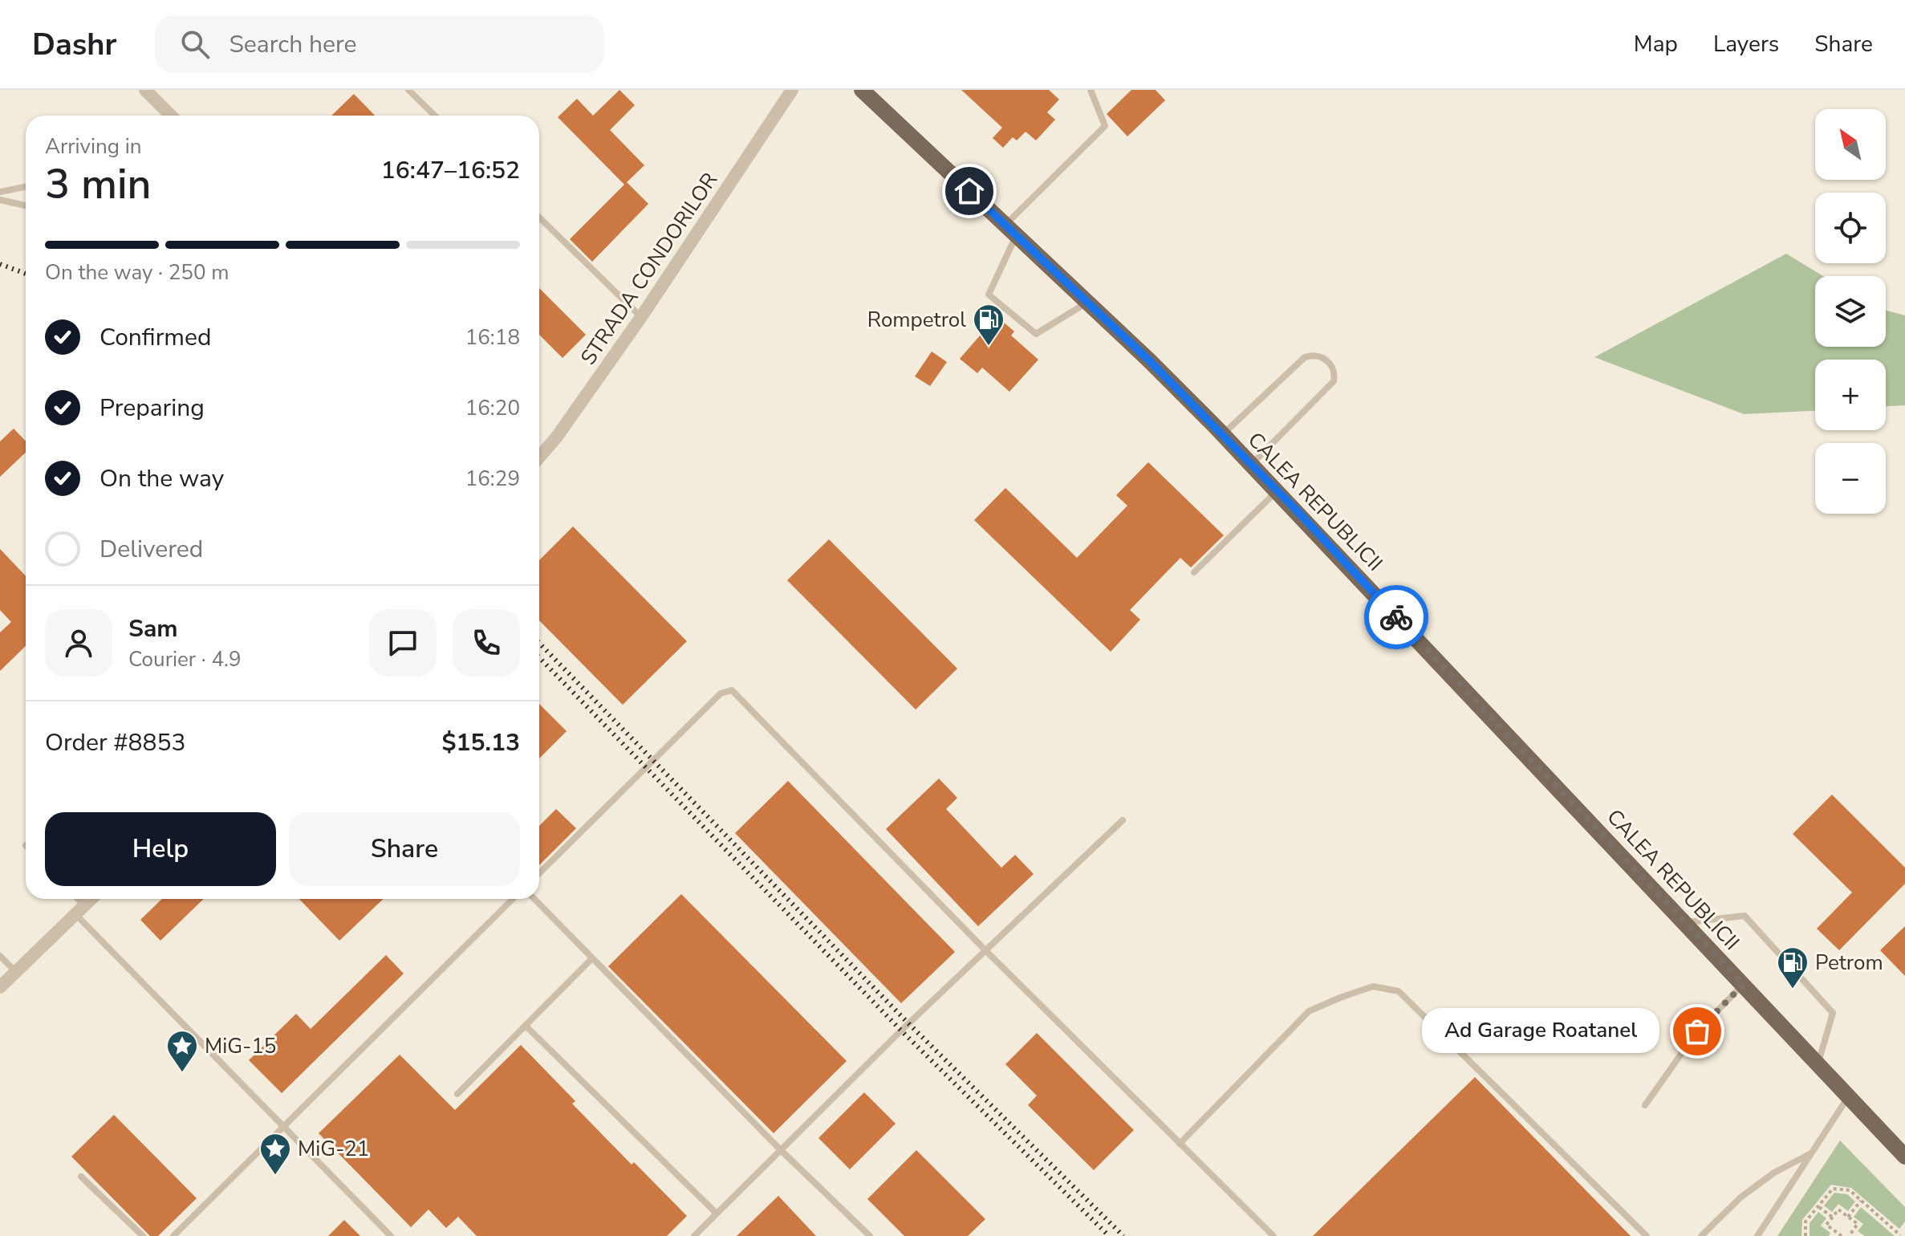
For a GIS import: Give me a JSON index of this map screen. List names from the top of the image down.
{
  "streets": {
    "main road": ["CALEA REPUBLICII"],
    "street": ["STRADA CONDORILOR"]
  },
  "places": {
    "fuel station": ["Rompetrol", "Petrom"],
    "other": ["Ad Garage Roatanel"],
    "place": ["MiG-15", "MiG-21"]
  },
  "north": "top left",
  "page": {
    "header": "Dashr",
    "search": "Search here",
    "nav": ["Map", "Layers", "Share"],
    "map_buttons": ["+", "−"],
    "heading": ["3 min", "Arriving in", "16:47–16:52"],
    "panel": [
      "Sam",
      "Courier · 4.9",
      "Order #8853",
      "$15.13"
    ],
    "bar": "On the way · 250 m",
    "list": [
      ["Confirmed", "16:18"],
      ["Preparing", "16:20"],
      ["On the way", "16:29"],
      "Delivered"
    ],
    "buttons": ["Help", "Share"],
    "bubble": "Ad Garage Roatanel"
  }
}
